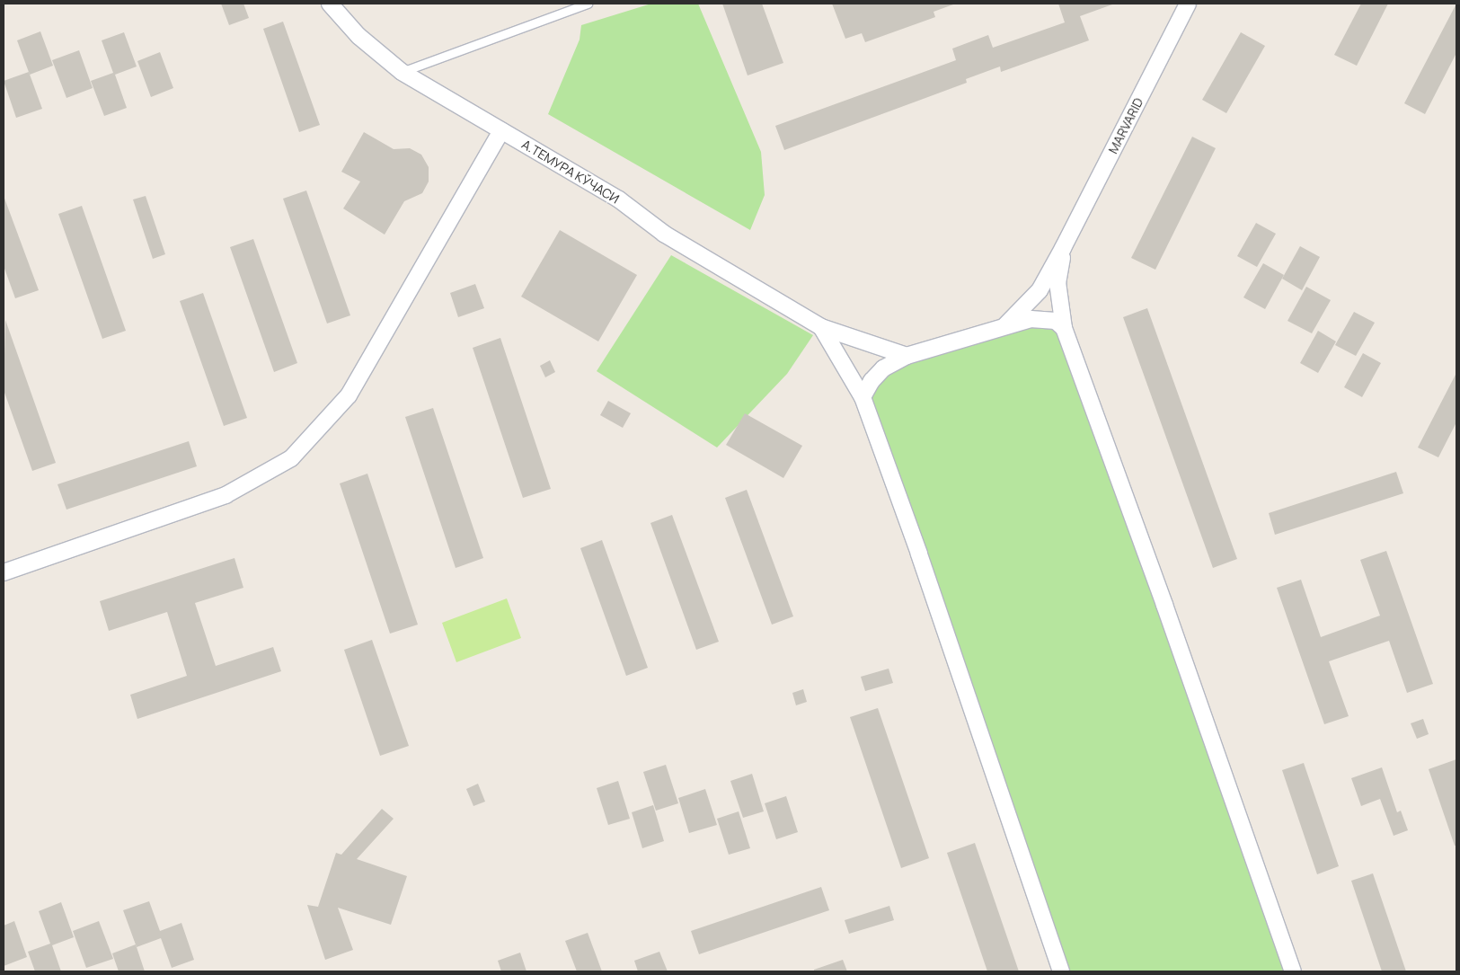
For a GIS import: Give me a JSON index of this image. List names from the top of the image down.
{
  "streets": {
    "street": ["MARVARID", "А.ТЕМУРА КЎЧАСИ"]
  }
}
